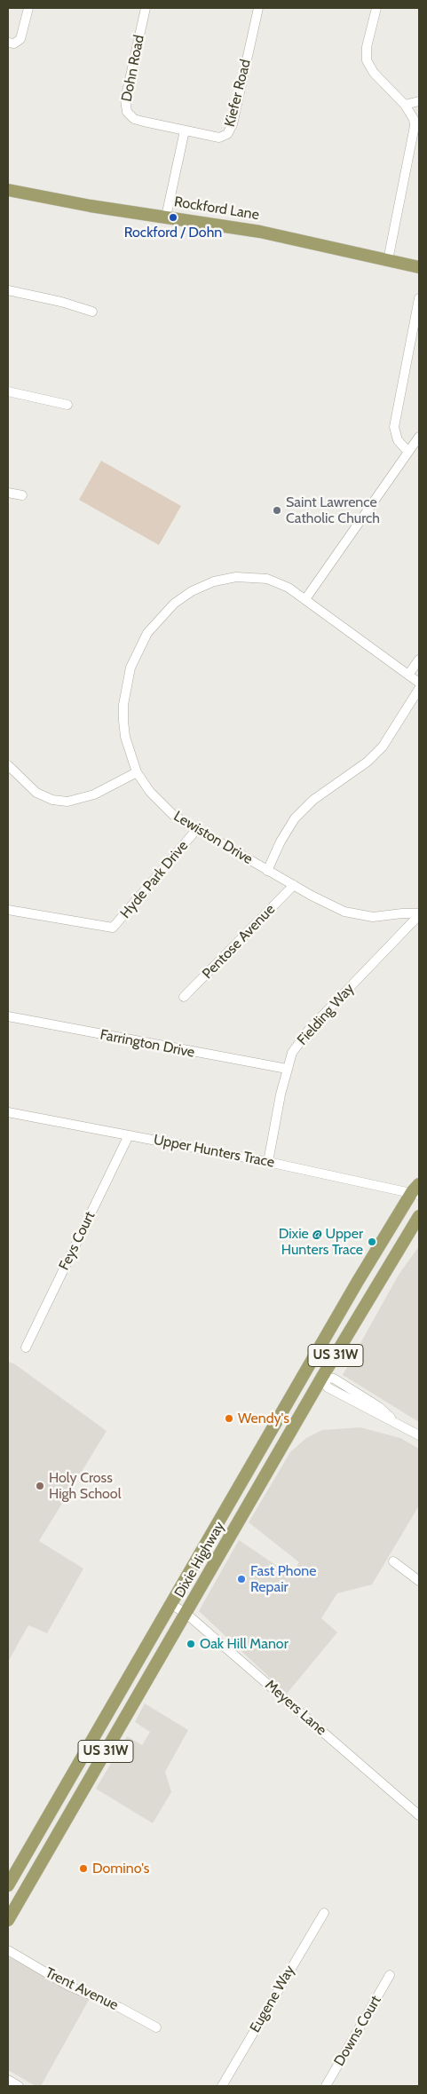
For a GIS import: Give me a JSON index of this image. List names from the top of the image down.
{
  "streets": {
    "main road": ["Rockford Lane", "US 31W", "Dixie Highway"],
    "street": [
      "Dohn Road",
      "Kiefer Road",
      "Lewiston Drive",
      "Hyde Park Drive",
      "Pentose Avenue",
      "Fielding Way",
      "Farrington Drive",
      "Upper Hunters Trace",
      "Feys Court",
      "Meyers Lane",
      "Trent Avenue",
      "Eugene Way",
      "Downs Court"
    ]
  },
  "crossings": [
    ["Dohn Road", "Kiefer Road"],
    ["Lewiston Drive", "Hyde Park Drive"],
    ["Lewiston Drive", "Pentose Avenue"],
    ["Lewiston Drive", "Fielding Way"],
    ["Fielding Way", "Farrington Drive"],
    ["Fielding Way", "Upper Hunters Trace"],
    ["Upper Hunters Trace", "Feys Court"],
    ["Upper Hunters Trace", "Dixie Highway"],
    ["Dixie Highway", "Meyers Lane"]
  ],
  "places": [
    "Rockford / Dohn",
    "Saint Lawrence Catholic Church",
    "Dixie @ Upper Hunters Trace",
    "Wendy's",
    "Holy Cross High School",
    "Fast Phone Repair",
    "Oak Hill Manor",
    "Domino's"
  ]
}
